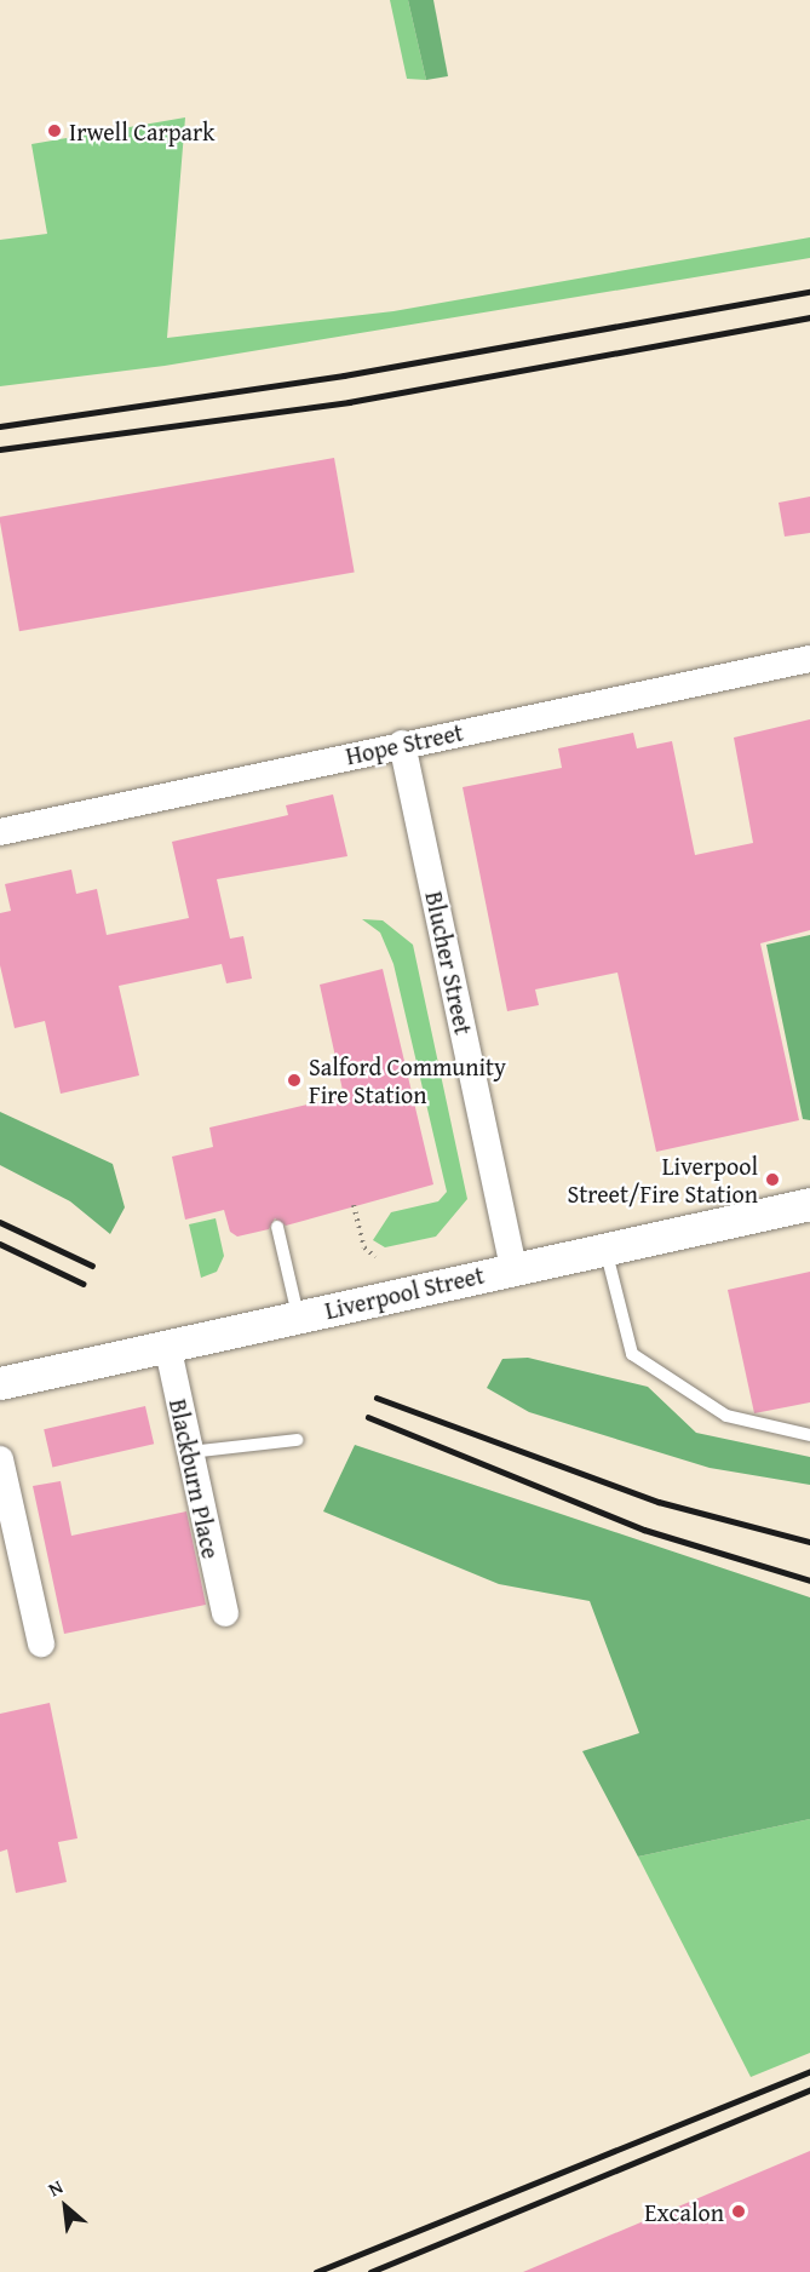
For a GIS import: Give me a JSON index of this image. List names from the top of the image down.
{
  "streets": {
    "street": [
      "Hope Street",
      "Blucher Street",
      "Liverpool Street",
      "Blackburn Place"
    ]
  },
  "crossings": [
    ["Hope Street", "Blucher Street"],
    ["Blucher Street", "Liverpool Street"],
    ["Liverpool Street", "Blackburn Place"]
  ],
  "places": [
    "Irwell Carpark",
    "Salford Community Fire Station",
    "Liverpool Street/Fire Station",
    "Excalon"
  ],
  "north": "top left"
}
